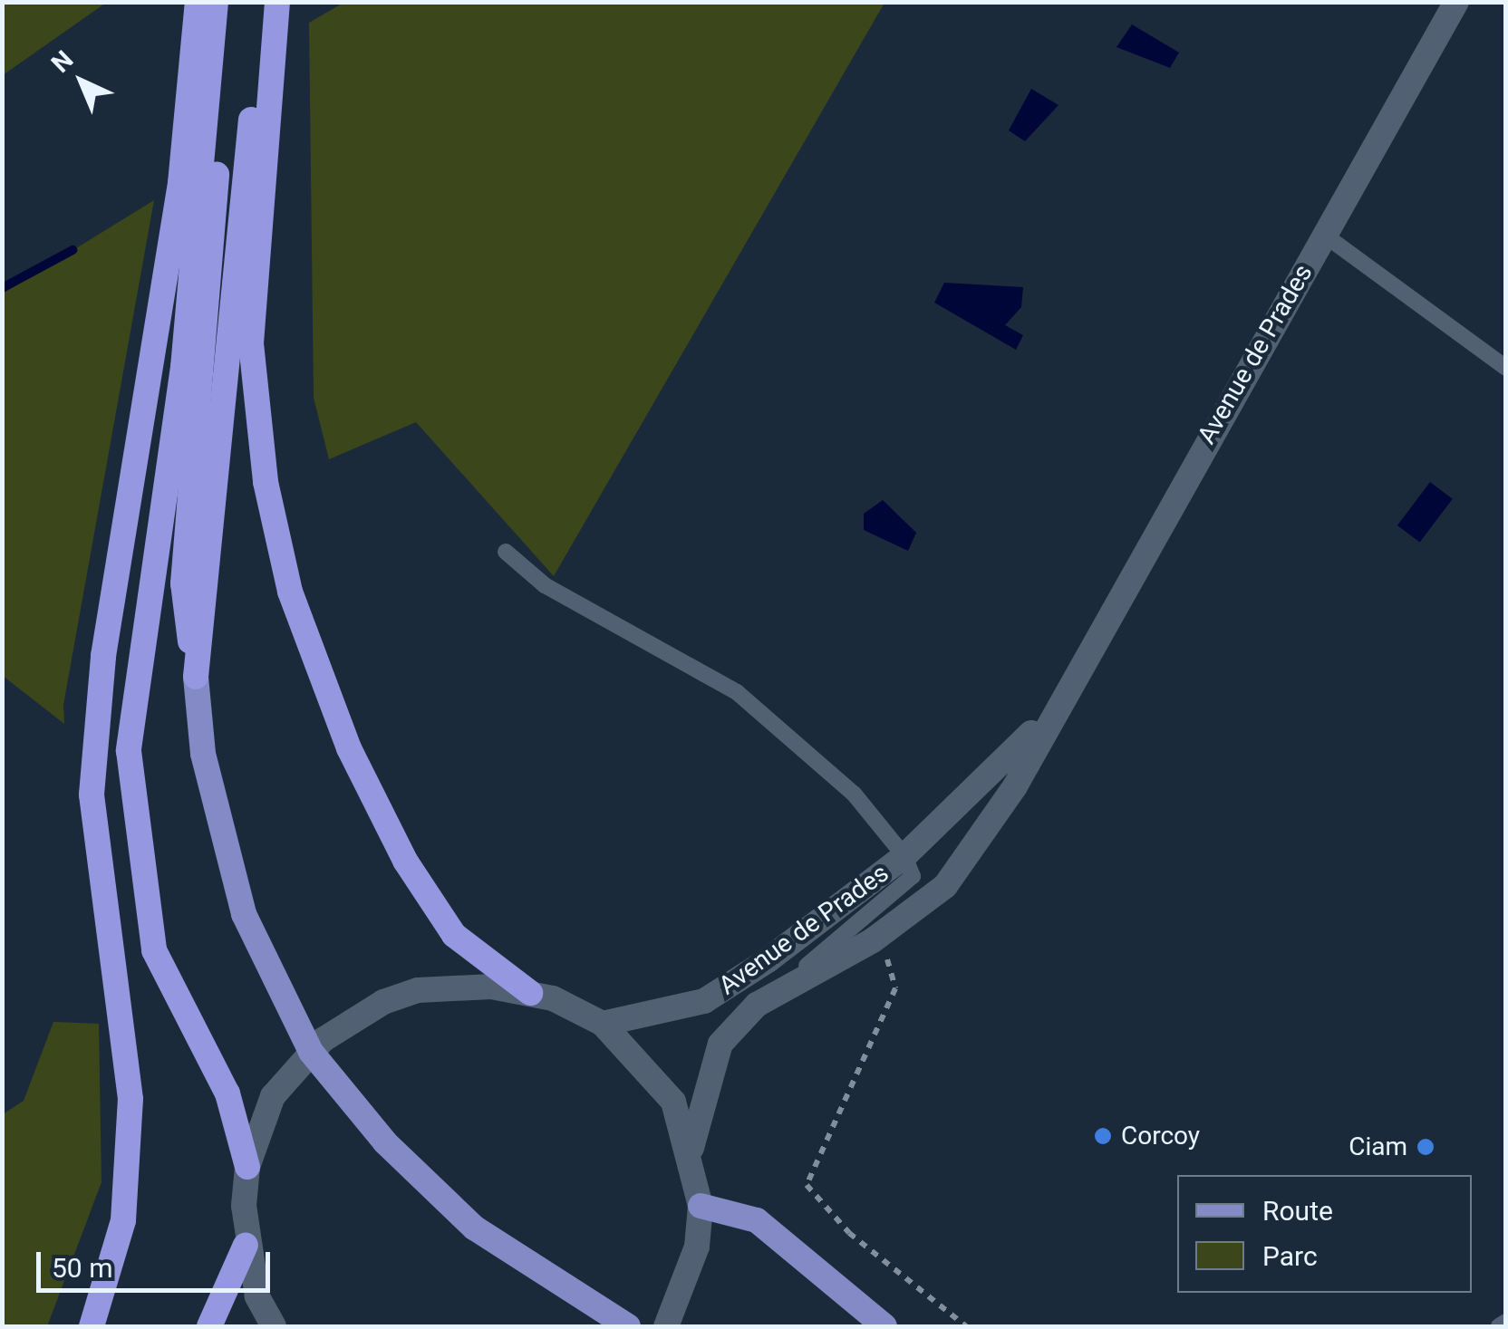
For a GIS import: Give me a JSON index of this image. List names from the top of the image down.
{
  "streets": {
    "main road": ["Avenue de Prades"]
  },
  "places": ["Corcoy", "Ciam"],
  "legend": ["Route", "Parc"],
  "scale_bar": "50 m",
  "north": "top left"
}
